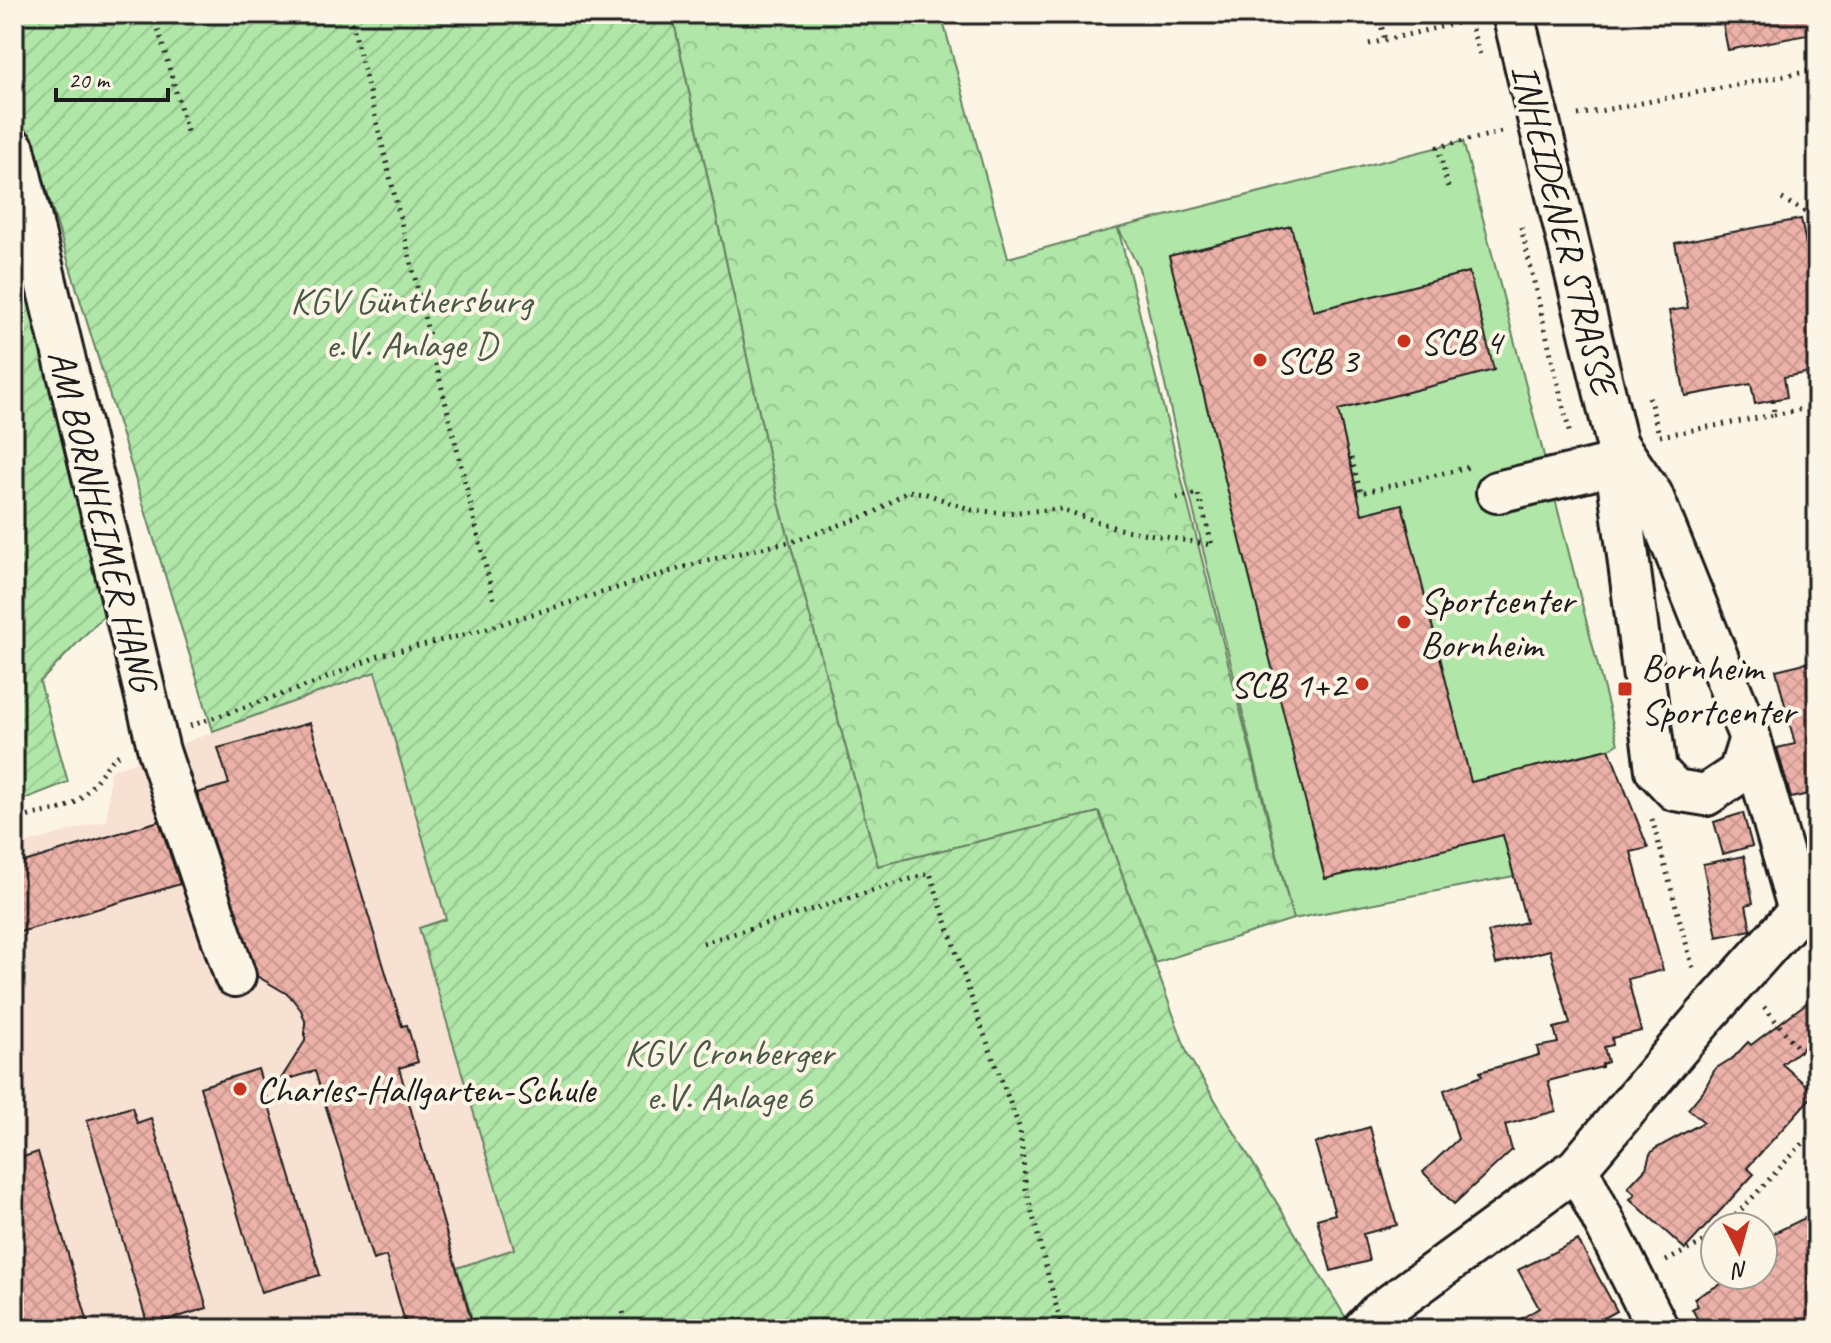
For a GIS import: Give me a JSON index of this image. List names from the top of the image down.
{
  "streets": {
    "street": ["INHEIDENER STRASSE", "AM BORNHEIMER HANG"]
  },
  "parks": ["KGV Günthersburg e.V. Anlage D", "KGV Cronberger e.V. Anlage 6"],
  "places": {
    "other": [
      "SCB 4",
      "SCB 3",
      "Sportcenter Bornheim",
      "SCB 1+2",
      "Charles-Hallgarten-Schule"
    ],
    "transit": ["Bornheim Sportcenter"]
  },
  "scale_bar": "20 m",
  "north": "bottom"
}
